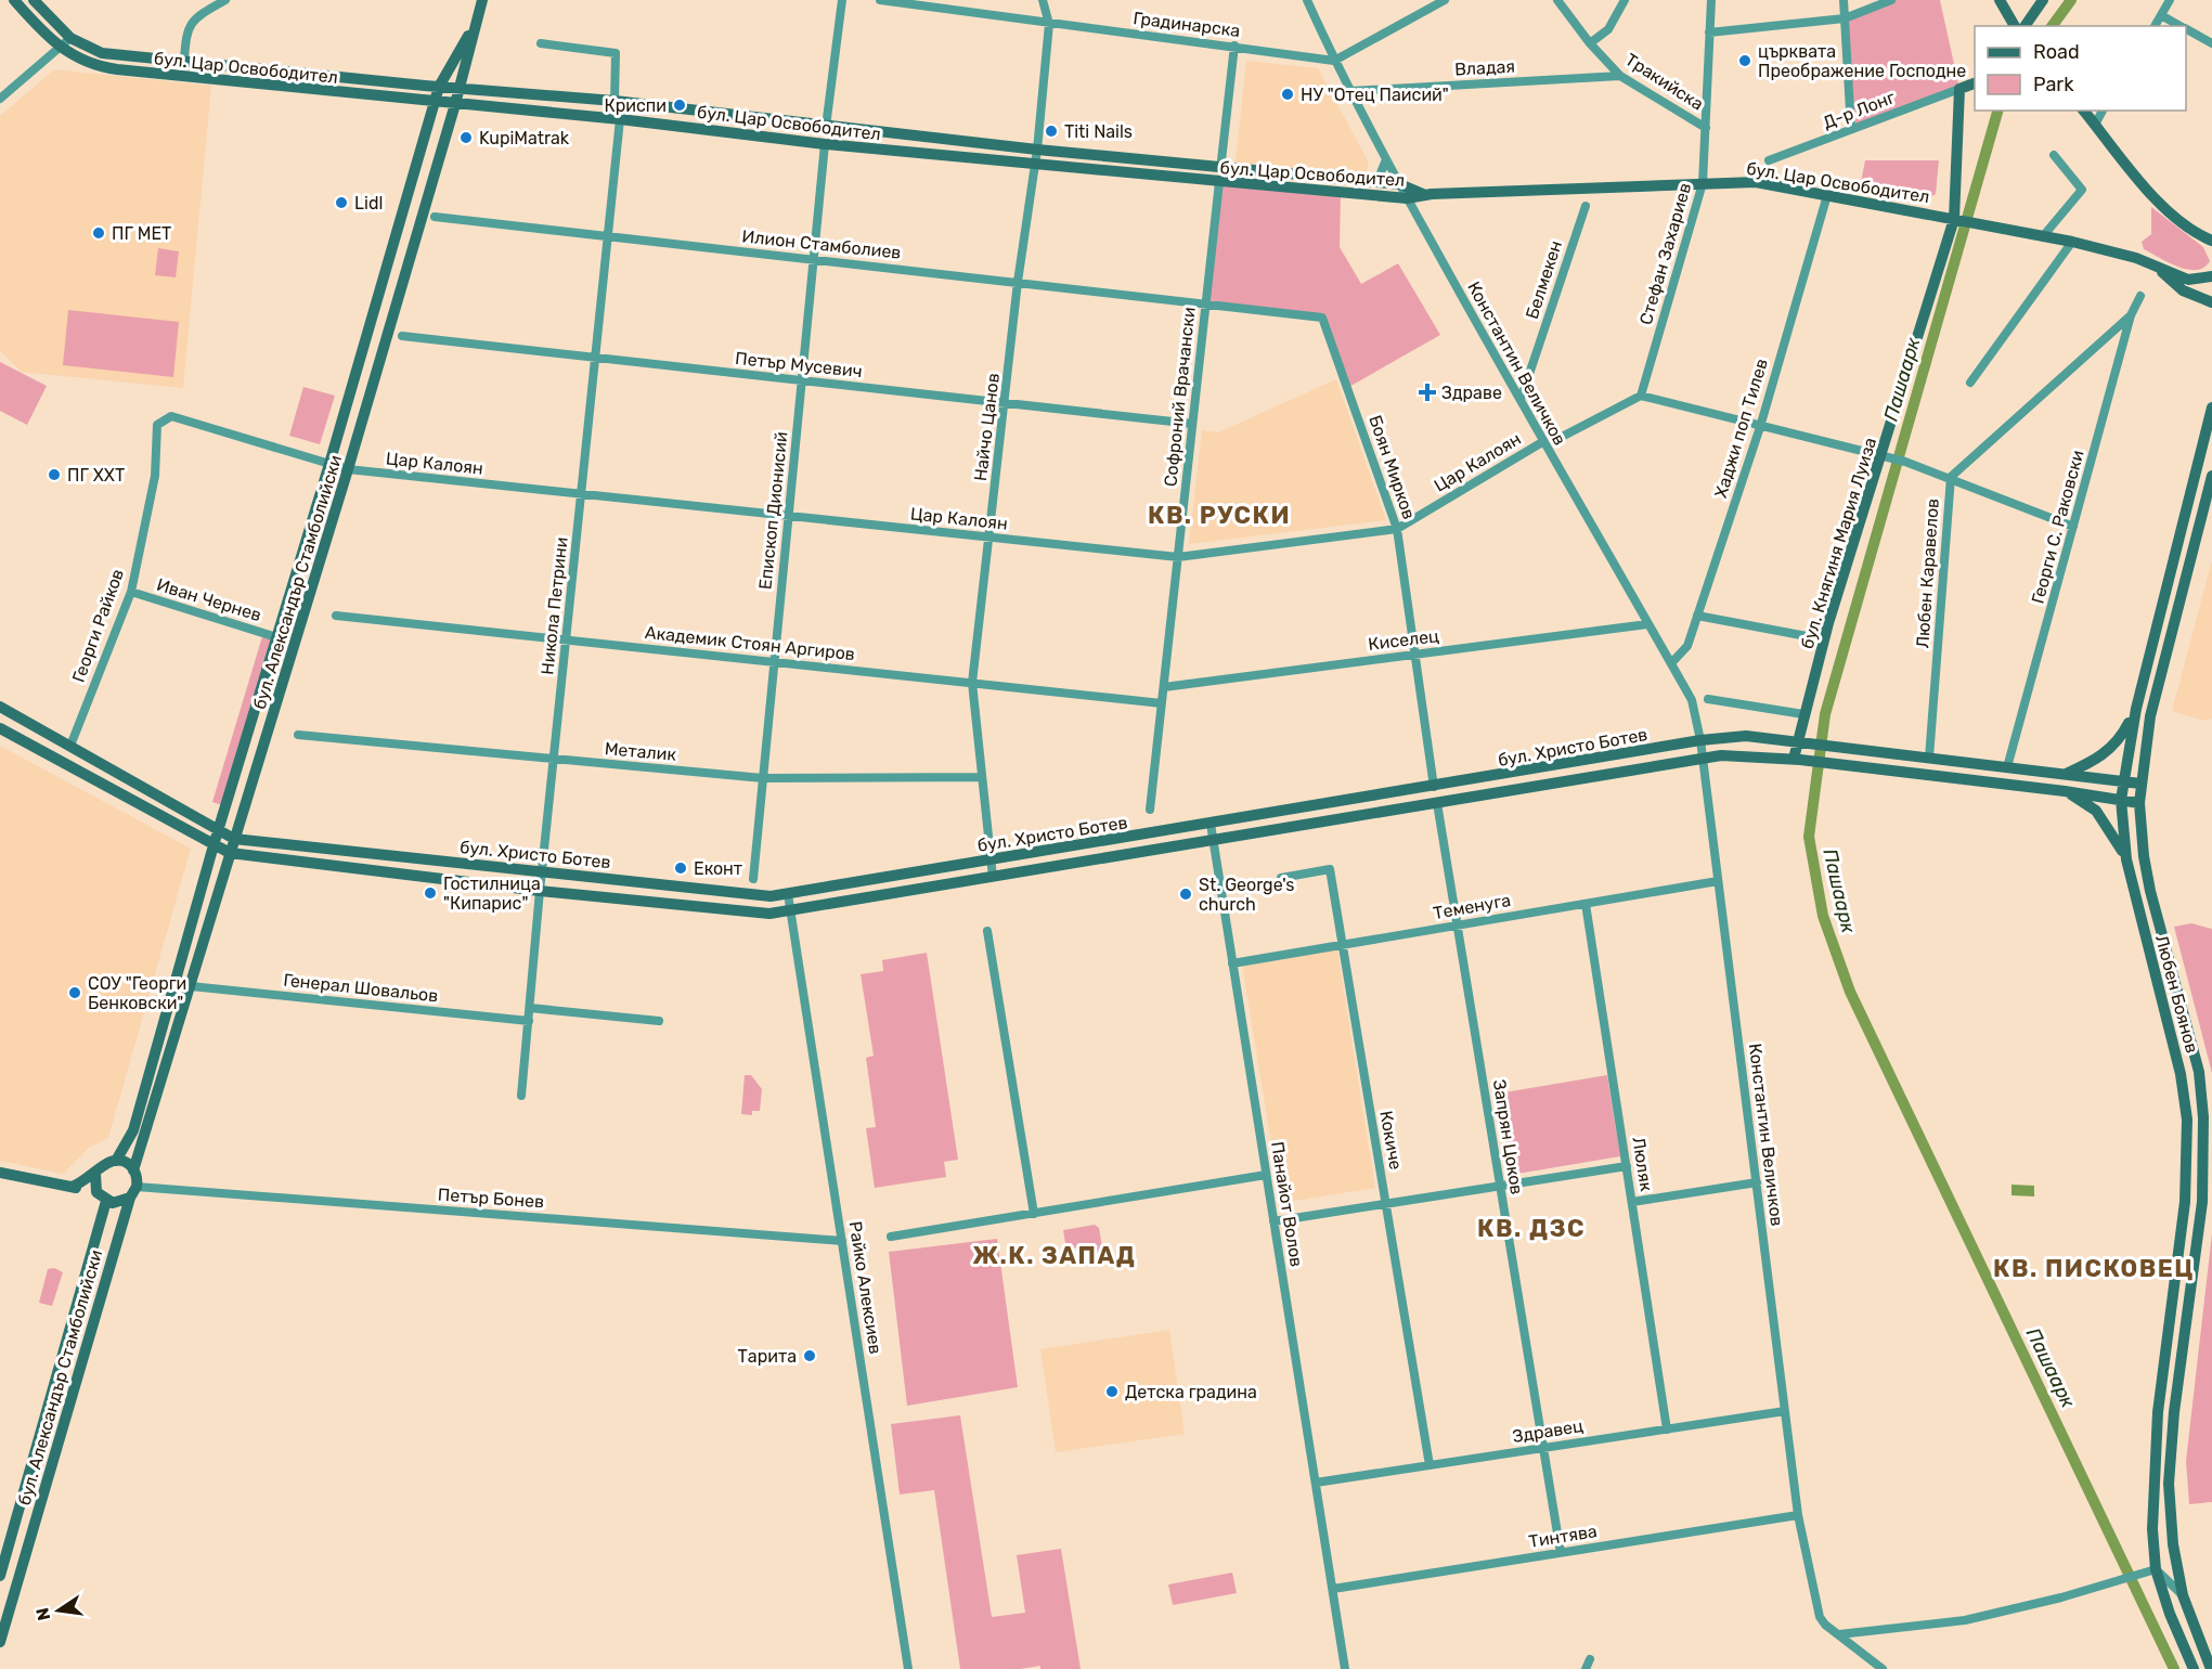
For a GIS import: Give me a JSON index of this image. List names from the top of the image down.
{
  "streets": {
    "street": [
      "Градинарска",
      "бул. Цар Освободител",
      "Владая",
      "Тракийска",
      "Д-р Лонг",
      "Илион Стамболиев",
      "Стефан Захариев",
      "Белмекен",
      "Константин Величков",
      "Петър Мусевич",
      "Софроний Врачански",
      "Найчо Цанов",
      "Хаджи поп Тилев",
      "Цар Калоян",
      "Боян Мирков",
      "Епископ Дионисий",
      "Георги С. Раковски",
      "бул. Княгиня Мария Луиза",
      "Любен Каравелов",
      "бул. Александър Стамболийски",
      "Иван Чернев",
      "Никола Петрини",
      "Георги Райков",
      "Киселец",
      "Академик Стоян Аргиров",
      "бул. Христо Ботев",
      "Металик",
      "Теменуга",
      "Генерал Шовальов",
      "Любен Боянов",
      "Запрян Цоков",
      "Кокиче",
      "Люляк",
      "Петър Бонев",
      "Панайот Волов",
      "Райко Алексиев",
      "Здравец",
      "Тинтява"
    ]
  },
  "crossings": [
    ["Градинарска", "Константин Величков"],
    ["Градинарска", "Найчо Цанов"],
    ["бул. Цар Освободител", "Стефан Захариев"],
    ["бул. Цар Освободител", "Константин Величков"],
    ["бул. Цар Освободител", "Софроний Врачански"],
    ["бул. Цар Освободител", "Найчо Цанов"],
    ["бул. Цар Освободител", "Хаджи поп Тилев"],
    ["бул. Цар Освободител", "Епископ Дионисий"],
    ["бул. Цар Освободител", "бул. Княгиня Мария Луиза"],
    ["бул. Цар Освободител", "бул. Александър Стамболийски"],
    ["бул. Цар Освободител", "Никола Петрини"],
    ["Владая", "Тракийска"],
    ["Владая", "Константин Величков"],
    ["Тракийска", "Стефан Захариев"],
    ["Д-р Лонг", "бул. Княгиня Мария Луиза"],
    ["Илион Стамболиев", "Софроний Врачански"],
    ["Илион Стамболиев", "Найчо Цанов"],
    ["Илион Стамболиев", "Боян Мирков"],
    ["Илион Стамболиев", "Епископ Дионисий"],
    ["Илион Стамболиев", "Никола Петрини"],
    ["Белмекен", "Константин Величков"],
    ["Константин Величков", "Хаджи поп Тилев"],
    ["Константин Величков", "Цар Калоян"],
    ["Константин Величков", "Киселец"],
    ["Константин Величков", "бул. Христо Ботев"],
    ["Константин Величков", "Теменуга"],
    ["Константин Величков", "Здравец"],
    ["Константин Величков", "Тинтява"],
    ["Петър Мусевич", "Софроний Врачански"],
    ["Петър Мусевич", "Найчо Цанов"],
    ["Петър Мусевич", "Епископ Дионисий"],
    ["Петър Мусевич", "Никола Петрини"],
    ["Софроний Врачански", "Цар Калоян"],
    ["Софроний Врачански", "Боян Мирков"],
    ["Софроний Врачански", "Киселец"],
    ["Софроний Врачански", "Академик Стоян Аргиров"],
    ["Найчо Цанов", "Цар Калоян"],
    ["Найчо Цанов", "Академик Стоян Аргиров"],
    ["Найчо Цанов", "бул. Христо Ботев"],
    ["Найчо Цанов", "Металик"],
    ["Цар Калоян", "Боян Мирков"],
    ["Цар Калоян", "Епископ Дионисий"],
    ["Цар Калоян", "бул. Александър Стамболийски"],
    ["Цар Калоян", "Никола Петрини"],
    ["Цар Калоян", "Георги Райков"],
    ["Боян Мирков", "Киселец"],
    ["Боян Мирков", "бул. Христо Ботев"],
    ["Епископ Дионисий", "Академик Стоян Аргиров"],
    ["Епископ Дионисий", "Металик"],
    ["Георги С. Раковски", "Любен Каравелов"],
    ["Георги С. Раковски", "бул. Христо Ботев"],
    ["бул. Княгиня Мария Луиза", "бул. Христо Ботев"],
    ["Любен Каравелов", "бул. Христо Ботев"],
    ["бул. Александър Стамболийски", "Иван Чернев"],
    ["бул. Александър Стамболийски", "Георги Райков"],
    ["бул. Александър Стамболийски", "бул. Христо Ботев"],
    ["бул. Александър Стамболийски", "Генерал Шовальов"],
    ["бул. Александър Стамболийски", "Петър Бонев"],
    ["Иван Чернев", "Георги Райков"],
    ["Никола Петрини", "Академик Стоян Аргиров"],
    ["Никола Петрини", "бул. Христо Ботев"],
    ["Никола Петрини", "Металик"],
    ["Никола Петрини", "Генерал Шовальов"],
    ["Георги Райков", "бул. Христо Ботев"],
    ["бул. Христо Ботев", "Любен Боянов"],
    ["бул. Христо Ботев", "Запрян Цоков"],
    ["бул. Христо Ботев", "Панайот Волов"],
    ["бул. Христо Ботев", "Райко Алексиев"],
    ["Теменуга", "Запрян Цоков"],
    ["Теменуга", "Кокиче"],
    ["Теменуга", "Люляк"],
    ["Теменуга", "Панайот Волов"],
    ["Запрян Цоков", "Здравец"],
    ["Запрян Цоков", "Тинтява"],
    ["Кокиче", "Здравец"],
    ["Люляк", "Здравец"],
    ["Петър Бонев", "Райко Алексиев"],
    ["Панайот Волов", "Здравец"],
    ["Панайот Волов", "Тинтява"]
  ],
  "districts": [
    "КВ. РУСКИ",
    "КВ. ДЗС",
    "Ж.К. ЗАПАД",
    "КВ. ПИСКОВЕЦ"
  ],
  "water": ["Пашаарк"],
  "places": {
    "other": [
      "църквата Преображение Господне",
      "НУ \"Отец Паисий\"",
      "Криспи",
      "Titi Nails",
      "KupiMatrak",
      "Lidl",
      "ПГ МЕТ",
      "ПГ ХХТ",
      "Еконт",
      "Гостилница \"Кипарис\"",
      "St. George's church",
      "СОУ \"Георги Бенковски\"",
      "Тарита",
      "Детска градина"
    ],
    "health": ["Здраве"]
  },
  "legend": ["Road", "Park"],
  "north": "left"
}
